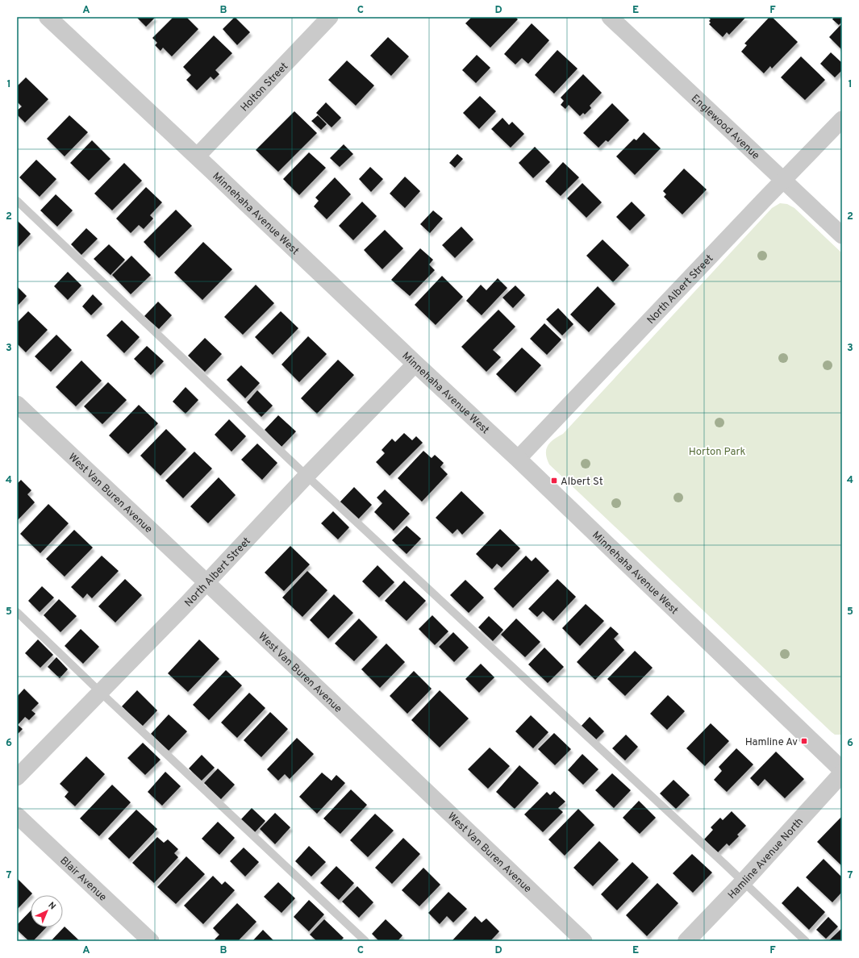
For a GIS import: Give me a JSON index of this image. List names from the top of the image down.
{
  "streets": {
    "street": [
      "Holton Street",
      "Englewood Avenue",
      "Minnehaha Avenue West",
      "North Albert Street",
      "West Van Buren Avenue",
      "Hamline Avenue North",
      "Blair Avenue"
    ]
  },
  "crossings": [
    ["Holton Street", "Minnehaha Avenue West"],
    ["Englewood Avenue", "North Albert Street"],
    ["Minnehaha Avenue West", "North Albert Street"],
    ["North Albert Street", "West Van Buren Avenue"]
  ],
  "parks": ["Horton Park"],
  "places": {
    "transit": ["Albert St", "Hamline Av"]
  },
  "north": "top right",
  "grid": {
    "columns": [
      "A",
      "B",
      "C",
      "D",
      "E",
      "F"
    ],
    "rows": [
      "1",
      "2",
      "3",
      "4",
      "5",
      "6",
      "7"
    ]
  }
}
